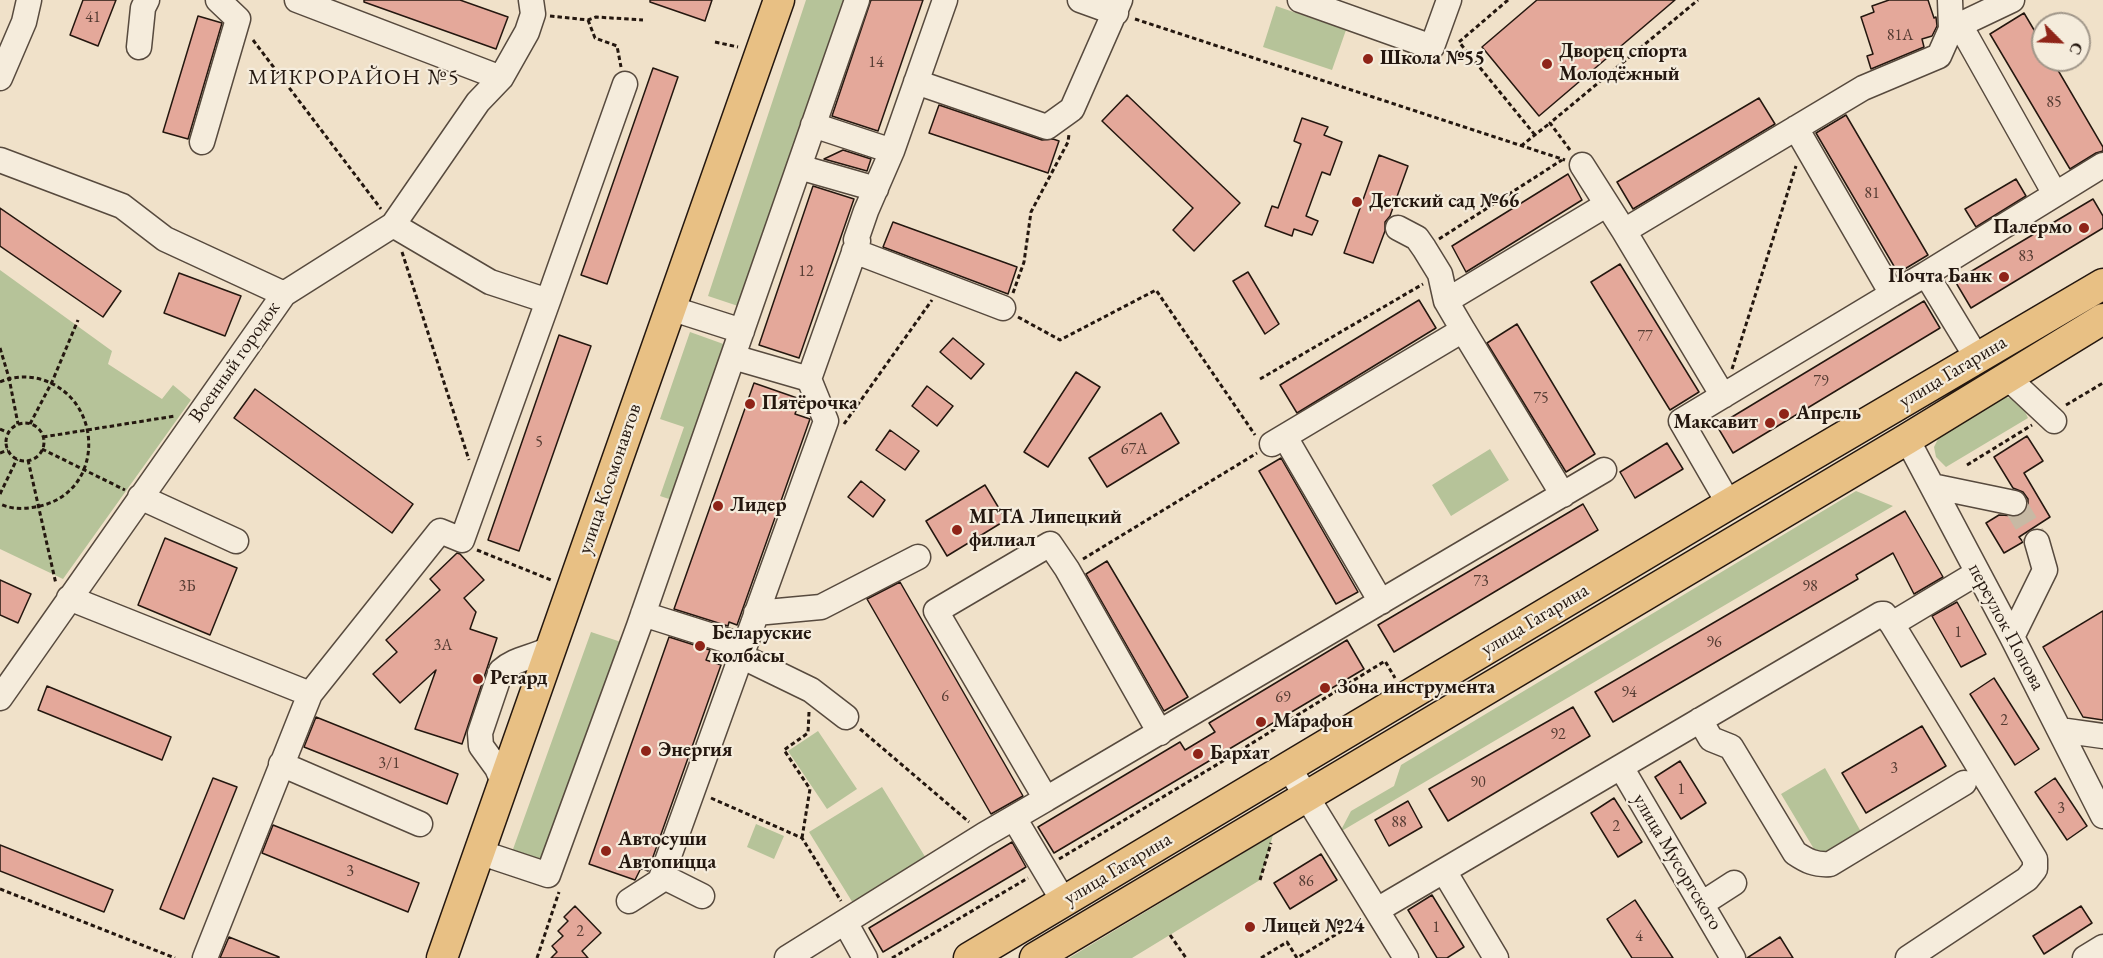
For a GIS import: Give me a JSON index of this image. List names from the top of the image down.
{
  "streets": {
    "main road": ["улица Гагарина", "улица Космонавтов"],
    "street": ["Военный городок", "переулок Попова", "улица Мусоргского"]
  },
  "crossings": [
    ["улица Гагарина", "переулок Попова"]
  ],
  "districts": ["МИКРОРАЙОН №5"],
  "places": [
    "Школа №55",
    "Дворец спорта Молодёжный",
    "Детский сад №66",
    "Палермо",
    "Почта Банк",
    "Пятёрочка",
    "Апрель",
    "Максавит",
    "Лидер",
    "МГТА Липецкий филиал",
    "Беларуские колбасы",
    "Регард",
    "Зона инструмента",
    "Марафон",
    "Энергия",
    "Бархат",
    "Автосуши Автопицца",
    "Лицей №24"
  ],
  "house_numbers": [
    "41",
    "81А",
    "14",
    "85",
    "81",
    "83",
    "12",
    "77",
    "79",
    "75",
    "5",
    "67А",
    "73",
    "3Б",
    "98",
    "1",
    "96",
    "3А",
    "94",
    "6",
    "69",
    "2",
    "92",
    "3/1",
    "3",
    "90",
    "1",
    "3",
    "88",
    "2",
    "3",
    "86",
    "1",
    "2",
    "4"
  ],
  "north": "bottom right"
}
